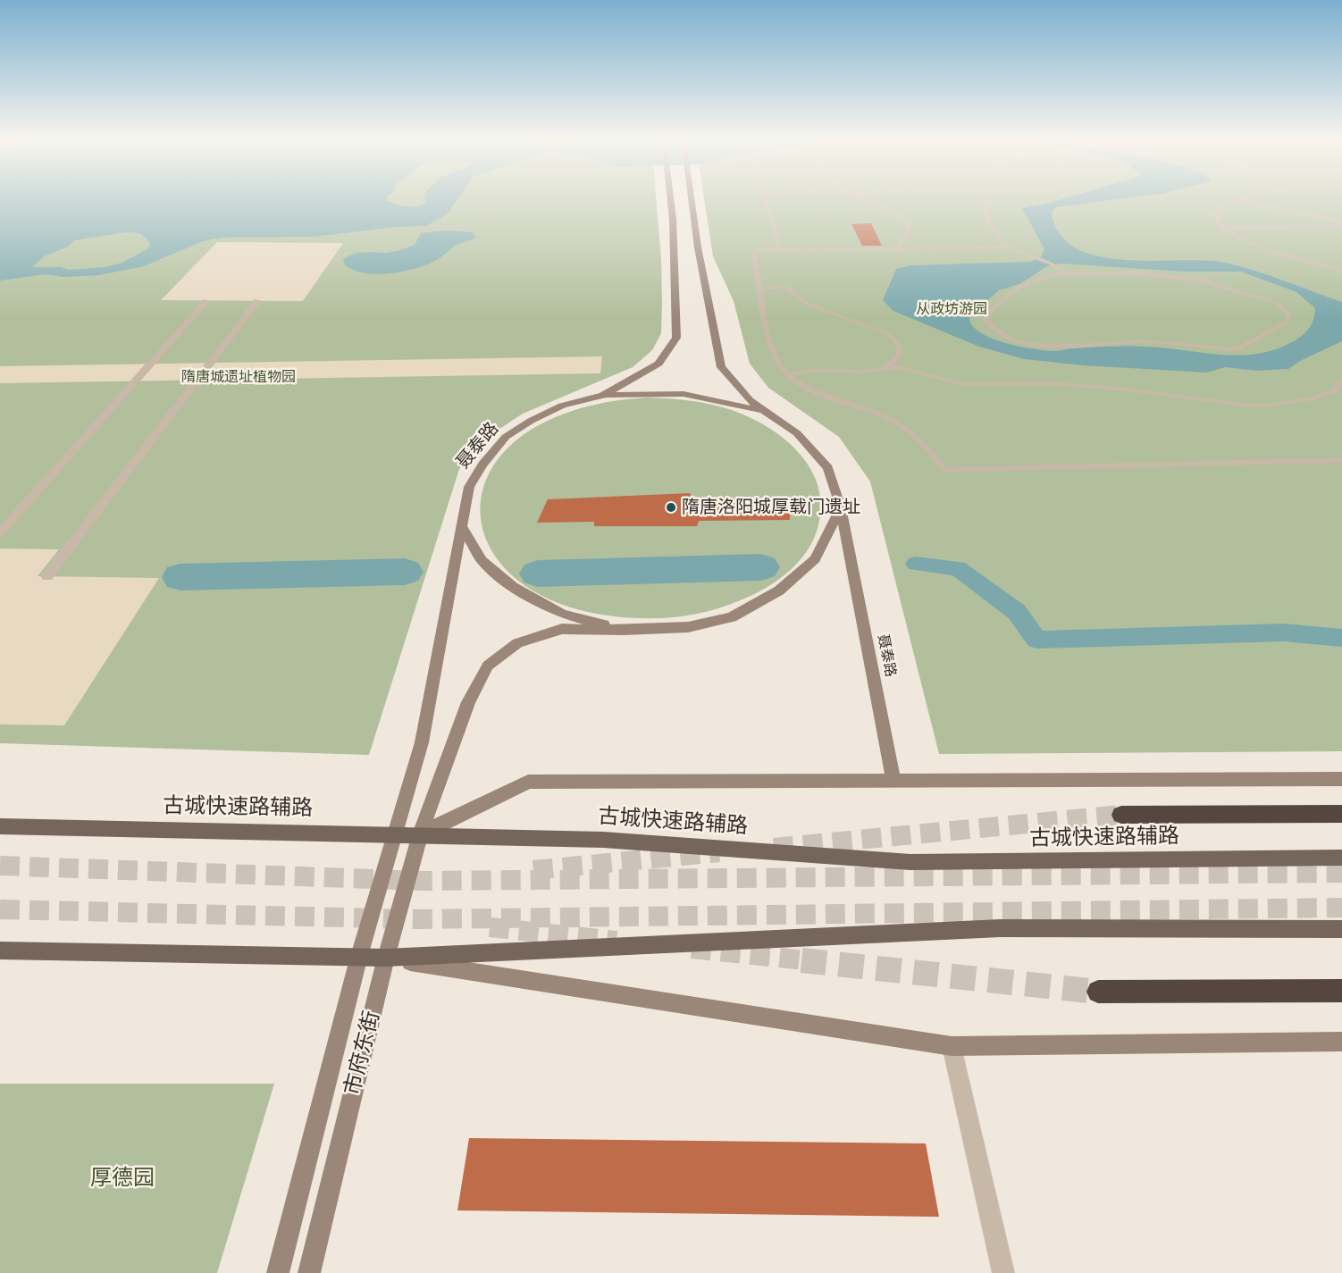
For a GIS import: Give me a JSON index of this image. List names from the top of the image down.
{
  "streets": {
    "main road": ["聂泰路", "古城快速路辅路", "市府东街"]
  },
  "crossings": [
    ["聂泰路", "古城快速路辅路"],
    ["聂泰路", "市府东街"],
    ["古城快速路辅路", "市府东街"]
  ],
  "parks": ["从政坊游园", "隋唐城遗址植物园", "厚德园"],
  "places": ["隋唐洛阳城厚载门遗址"]
}
